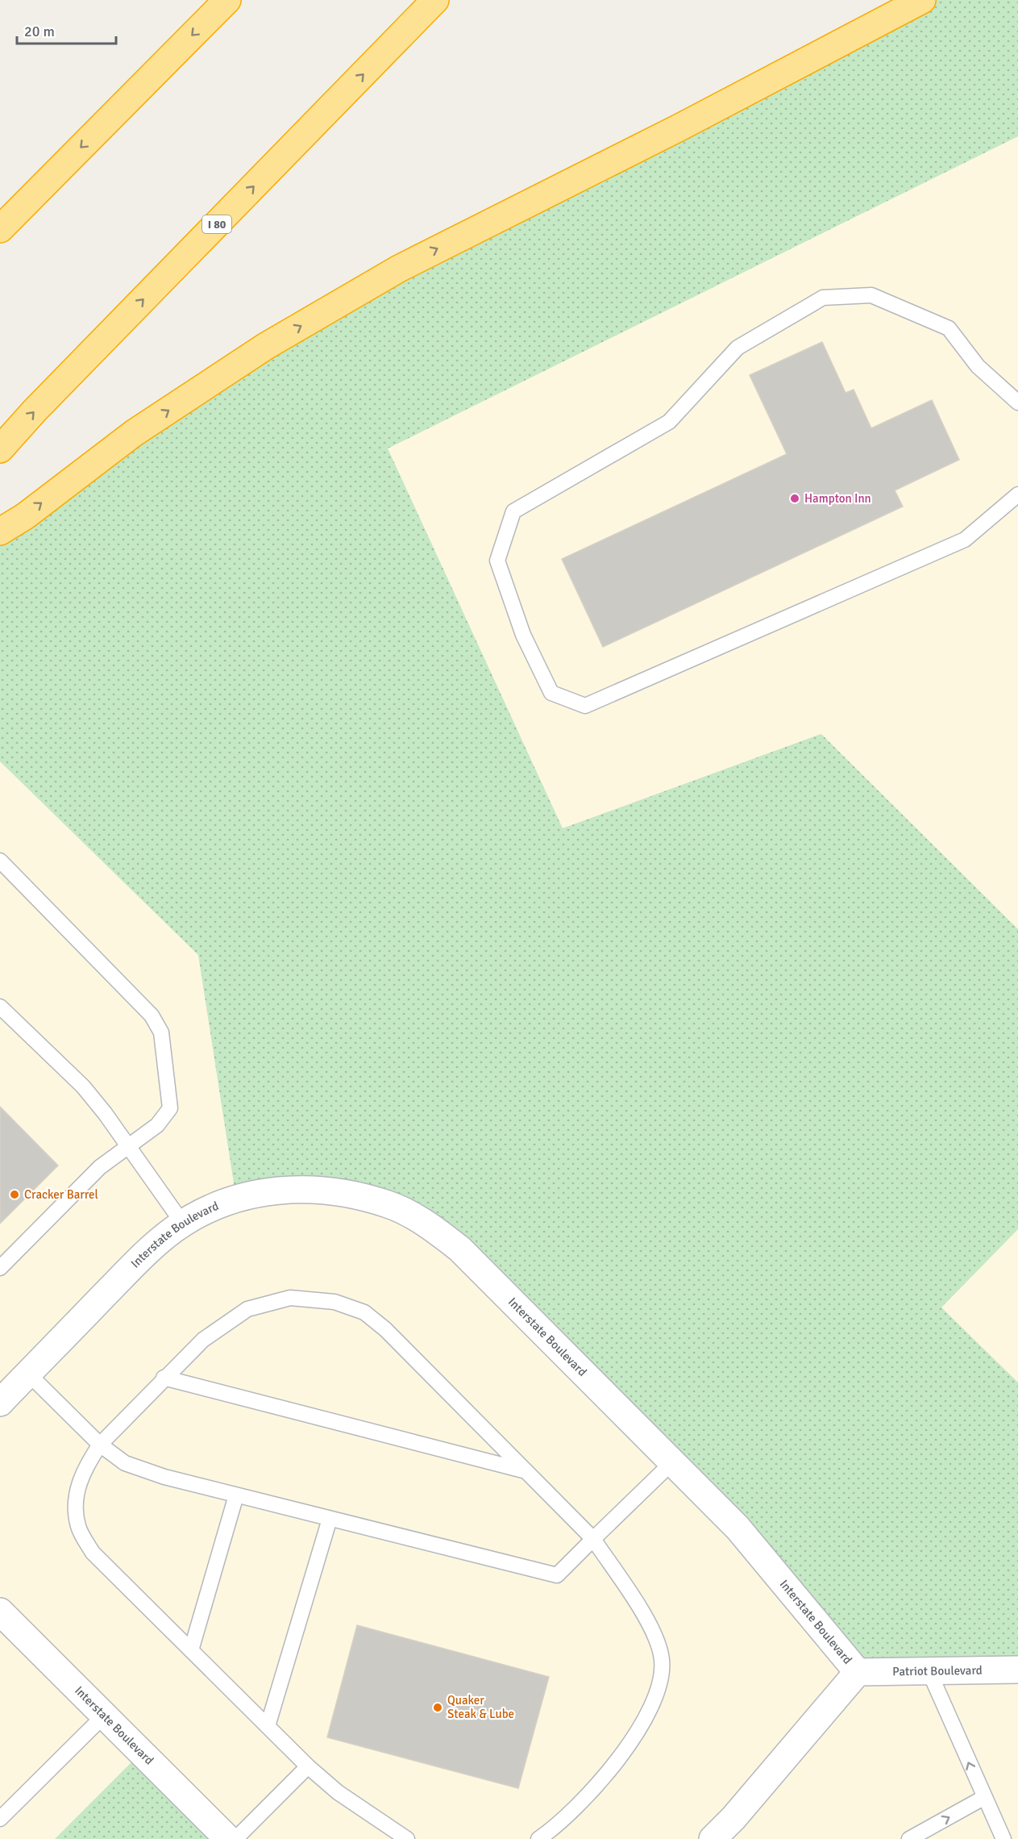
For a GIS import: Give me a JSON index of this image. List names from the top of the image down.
{
  "streets": {
    "highway": ["I 80"],
    "street": ["Interstate Boulevard", "Patriot Boulevard"]
  },
  "crossings": [
    ["Interstate Boulevard", "Patriot Boulevard"]
  ],
  "places": ["Hampton Inn", "Cracker Barrel", "Quaker Steak & Lube"],
  "scale_bar": "20 m"
}
